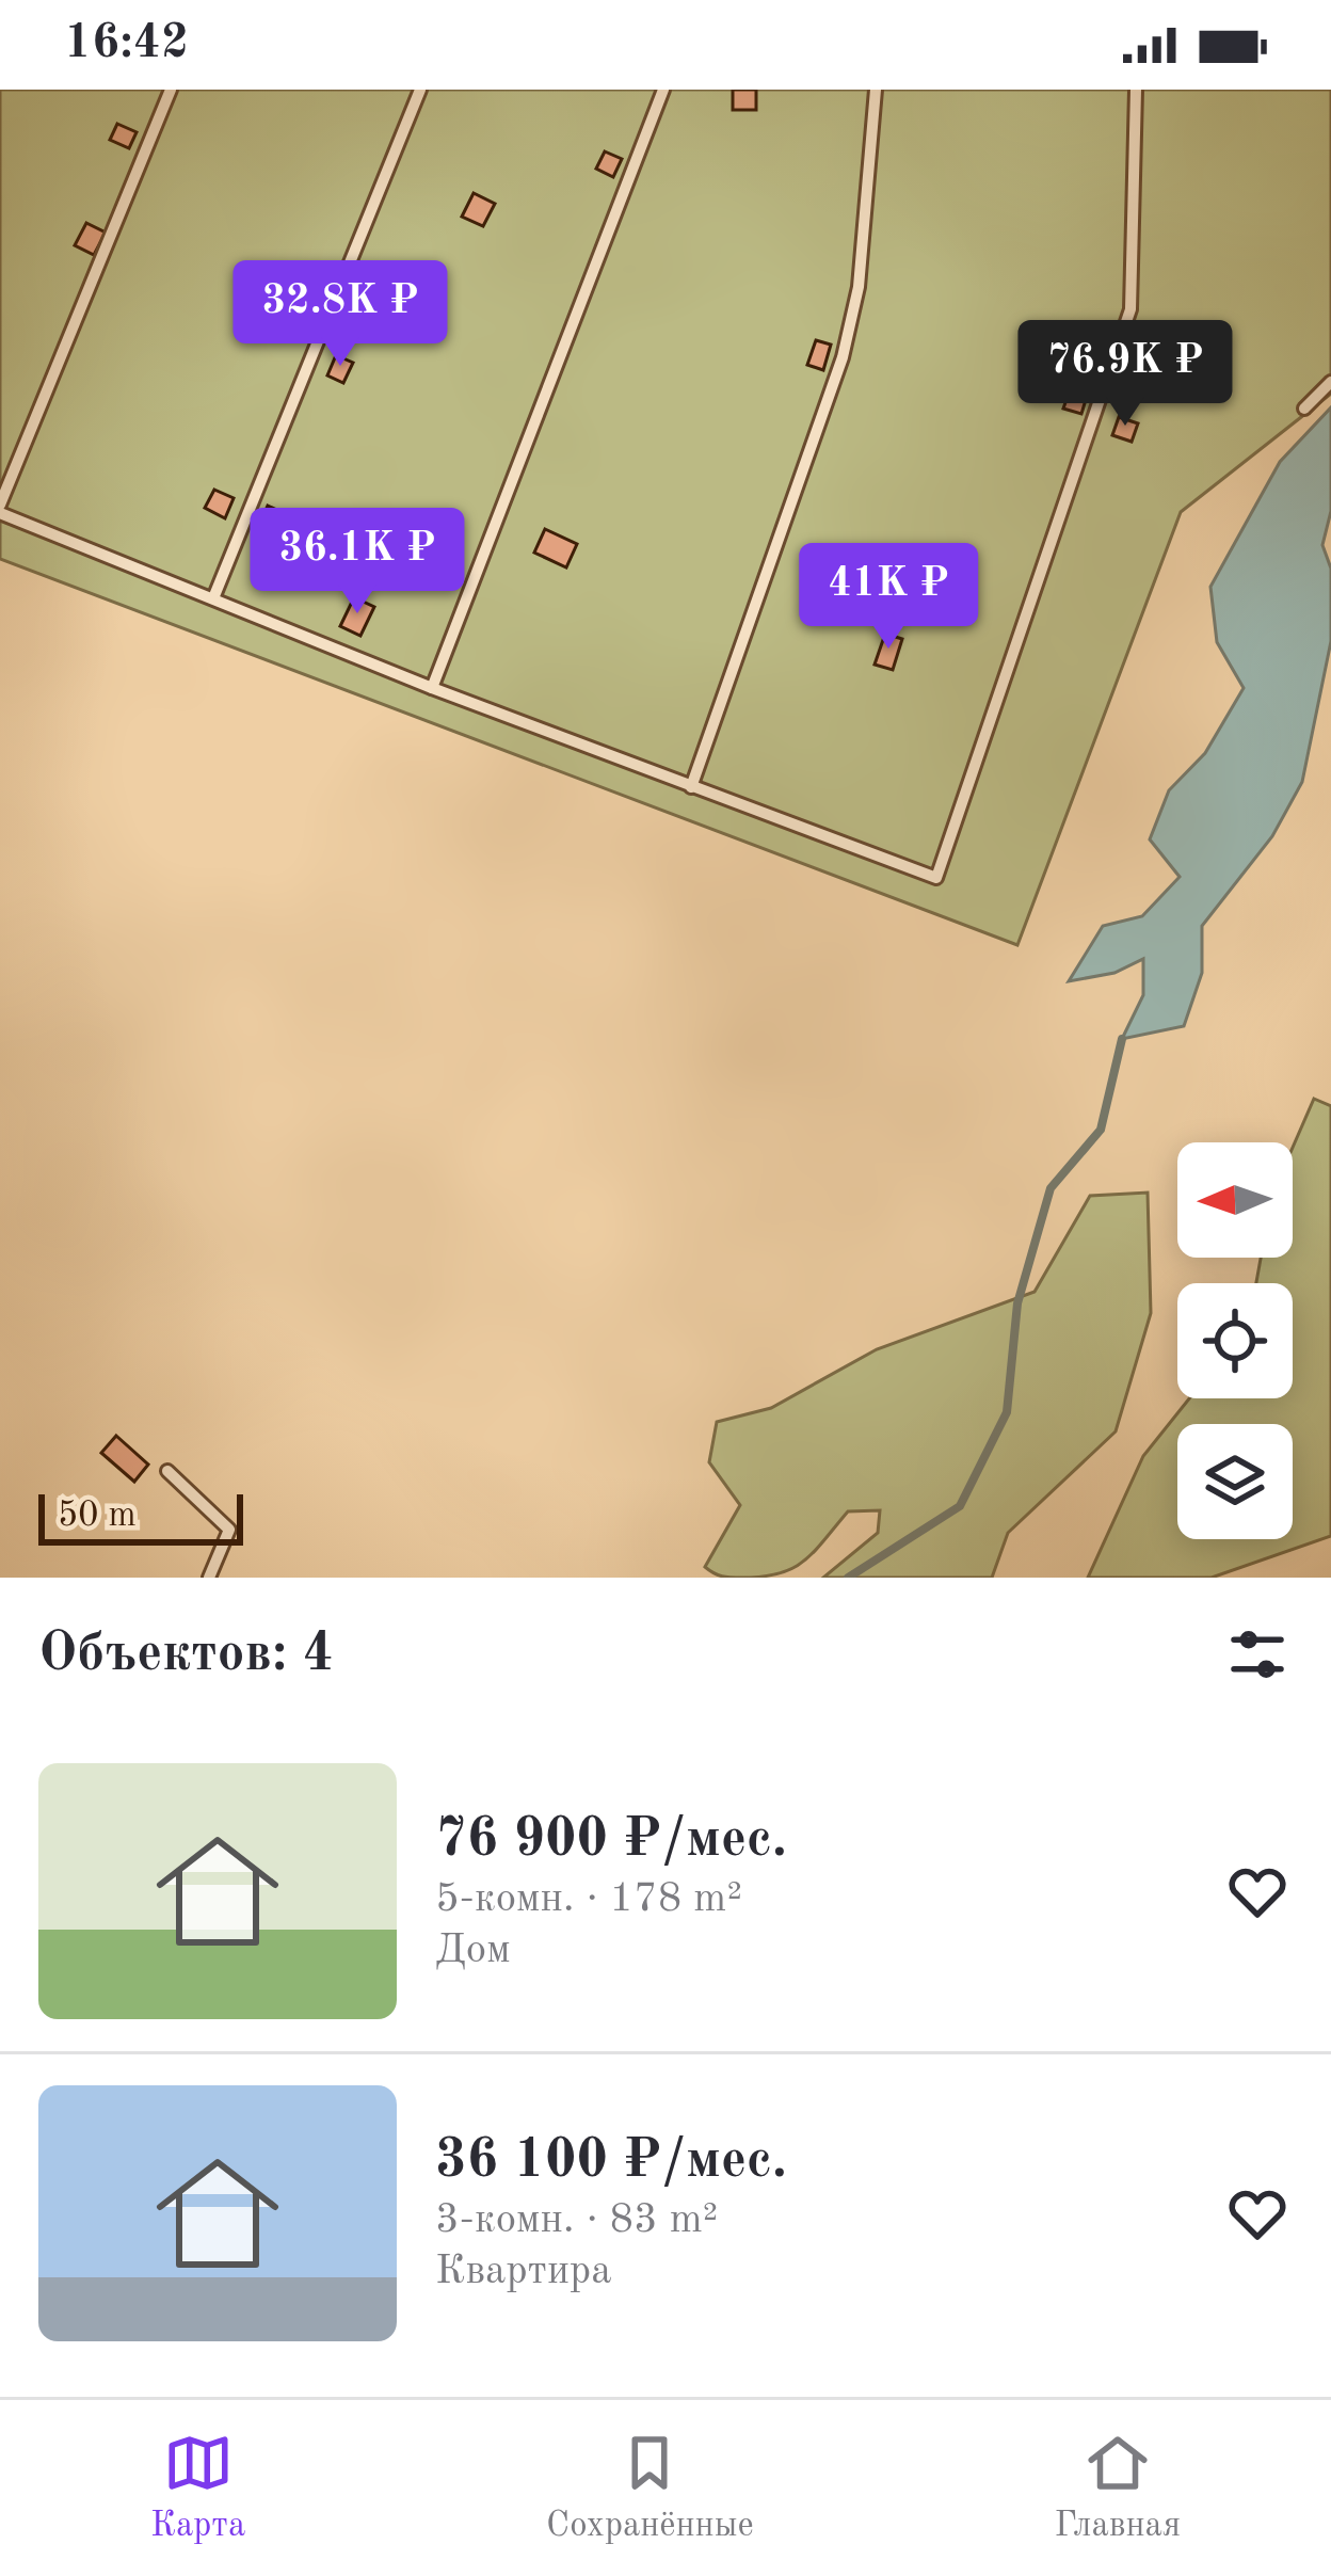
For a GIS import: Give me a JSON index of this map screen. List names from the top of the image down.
{
  "scale_bar": "50 m",
  "north": "left",
  "page": {
    "status": "16:42",
    "price": [
      "32.8K ₽",
      "76.9K ₽",
      "36.1K ₽",
      "41K ₽"
    ],
    "scale": "50 m",
    "heading": "Объектов: 4",
    "list": [
      {
        "name": "76 900 ₽/мес.",
        "note": "5-комн. · 178 m² · Дом"
      },
      {
        "name": "36 100 ₽/мес.",
        "note": "3-комн. · 83 m² · Квартира"
      }
    ],
    "tabs": ["Карта", "Сохранённые", "Главная"]
  }
}
